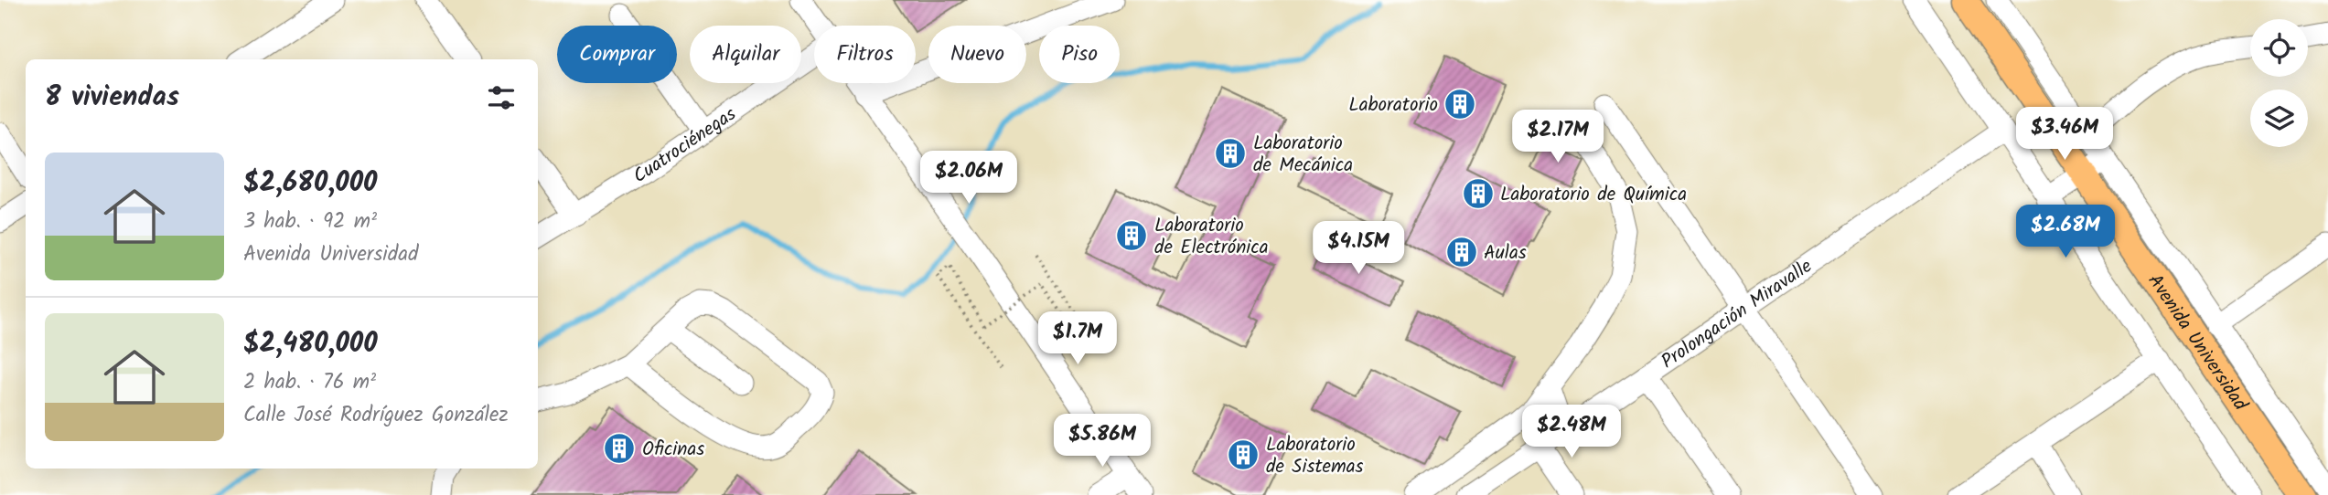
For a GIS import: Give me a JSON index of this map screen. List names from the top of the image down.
{
  "streets": {
    "main road": ["Avenida Universidad"],
    "street": ["Cuatrociénegas", "Prolongación Miravalle"]
  },
  "places": {
    "building": [
      "Laboratorio",
      "Laboratorio de Mecánica",
      "Laboratorio de Química",
      "Laboratorio de Electrónica",
      "Aulas",
      "Oficinas",
      "Laboratorio de Sistemas"
    ]
  },
  "page": {
    "chip": [
      "Comprar",
      "Alquilar",
      "Filtros",
      "Nuevo",
      "Piso"
    ],
    "heading": "8 viviendas",
    "price": [
      "$3.46M",
      "$2.17M",
      "$2.06M",
      "$2.68M",
      "$4.15M",
      "$1.7M",
      "$2.48M",
      "$5.86M"
    ],
    "list": [
      {
        "name": "$2,680,000",
        "note": "3 hab. · 92 m² · Avenida Universidad"
      },
      {
        "name": "$2,480,000",
        "note": "2 hab. · 76 m² · Calle José Rodríguez González"
      }
    ]
  }
}
